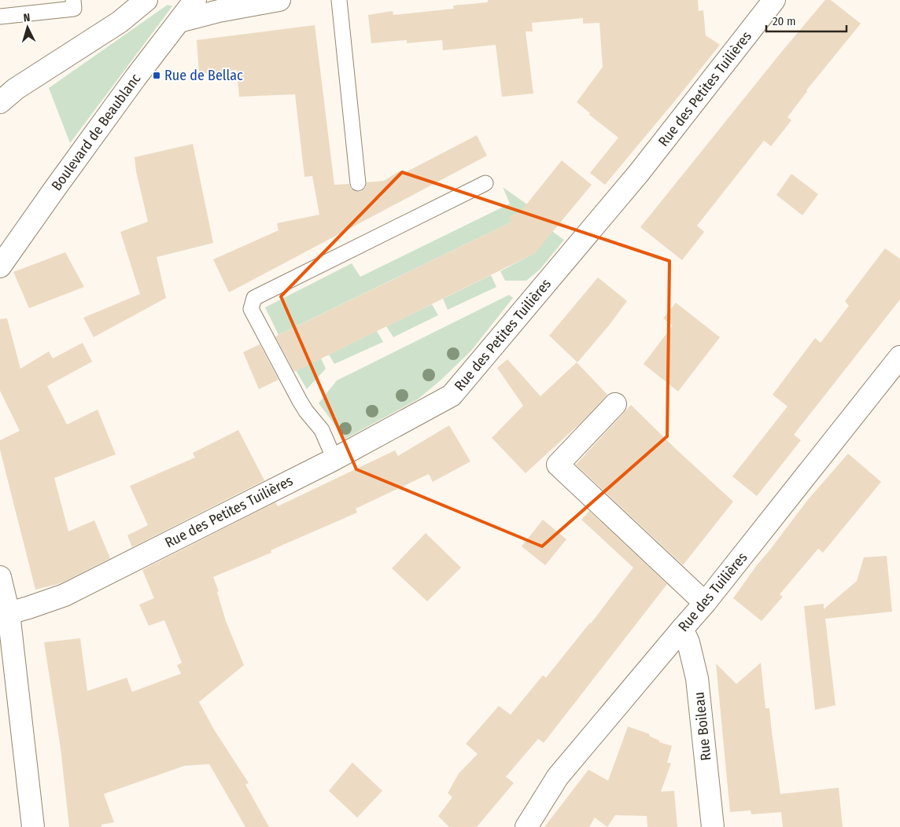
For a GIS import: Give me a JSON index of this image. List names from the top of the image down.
{
  "streets": {
    "street": [
      "Rue des Petites Tuilières",
      "Boulevard de Beaublanc",
      "Rue des Tuilières",
      "Rue Boileau"
    ]
  },
  "crossings": [
    ["Rue des Tuilières", "Rue Boileau"]
  ],
  "places": {
    "transit": ["Rue de Bellac"]
  },
  "scale_bar": "20 m",
  "north": "top"
}
